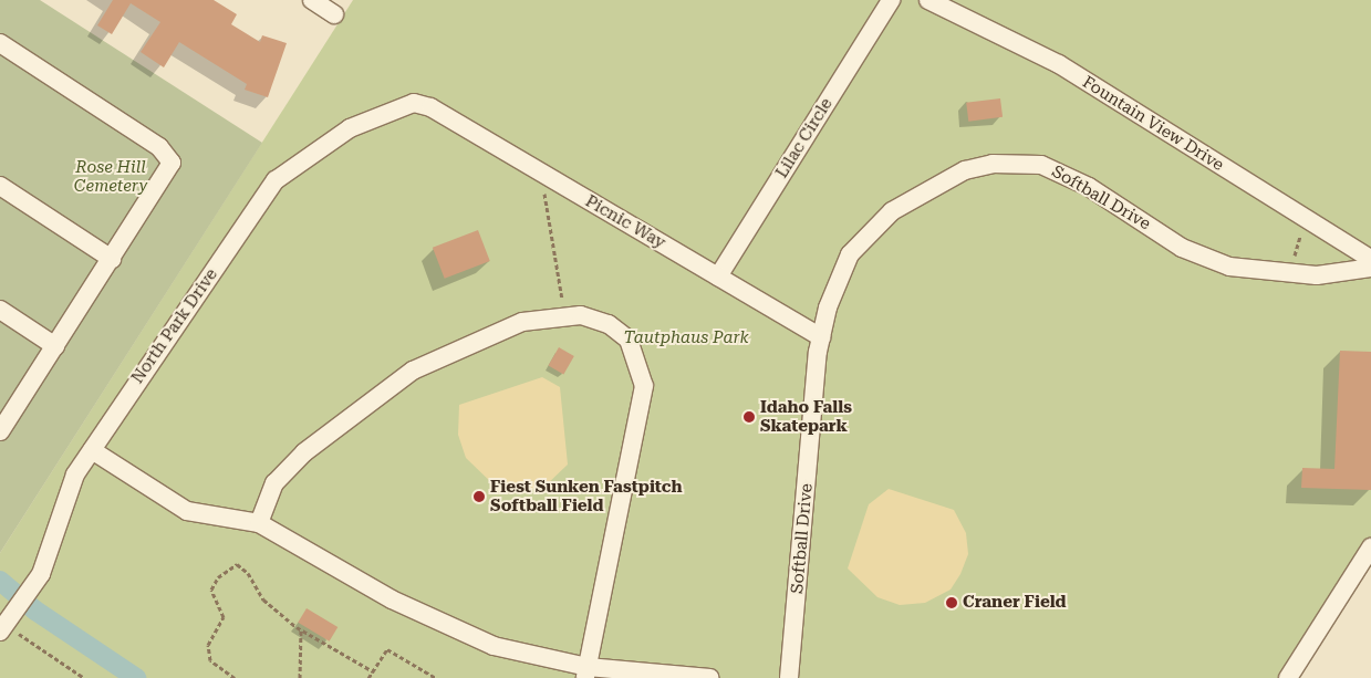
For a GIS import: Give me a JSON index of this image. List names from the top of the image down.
{
  "streets": {
    "street": [
      "Fountain View Drive",
      "Lilac Circle",
      "Softball Drive",
      "Picnic Way",
      "North Park Drive"
    ]
  },
  "crossings": [
    ["Lilac Circle", "Picnic Way"],
    ["Softball Drive", "Picnic Way"],
    ["Picnic Way", "North Park Drive"]
  ],
  "parks": ["Rose Hill Cemetery", "Tautphaus Park"],
  "places": ["Idaho Falls Skatepark", "Fiest Sunken Fastpitch Softball Field", "Craner Field"]
}
